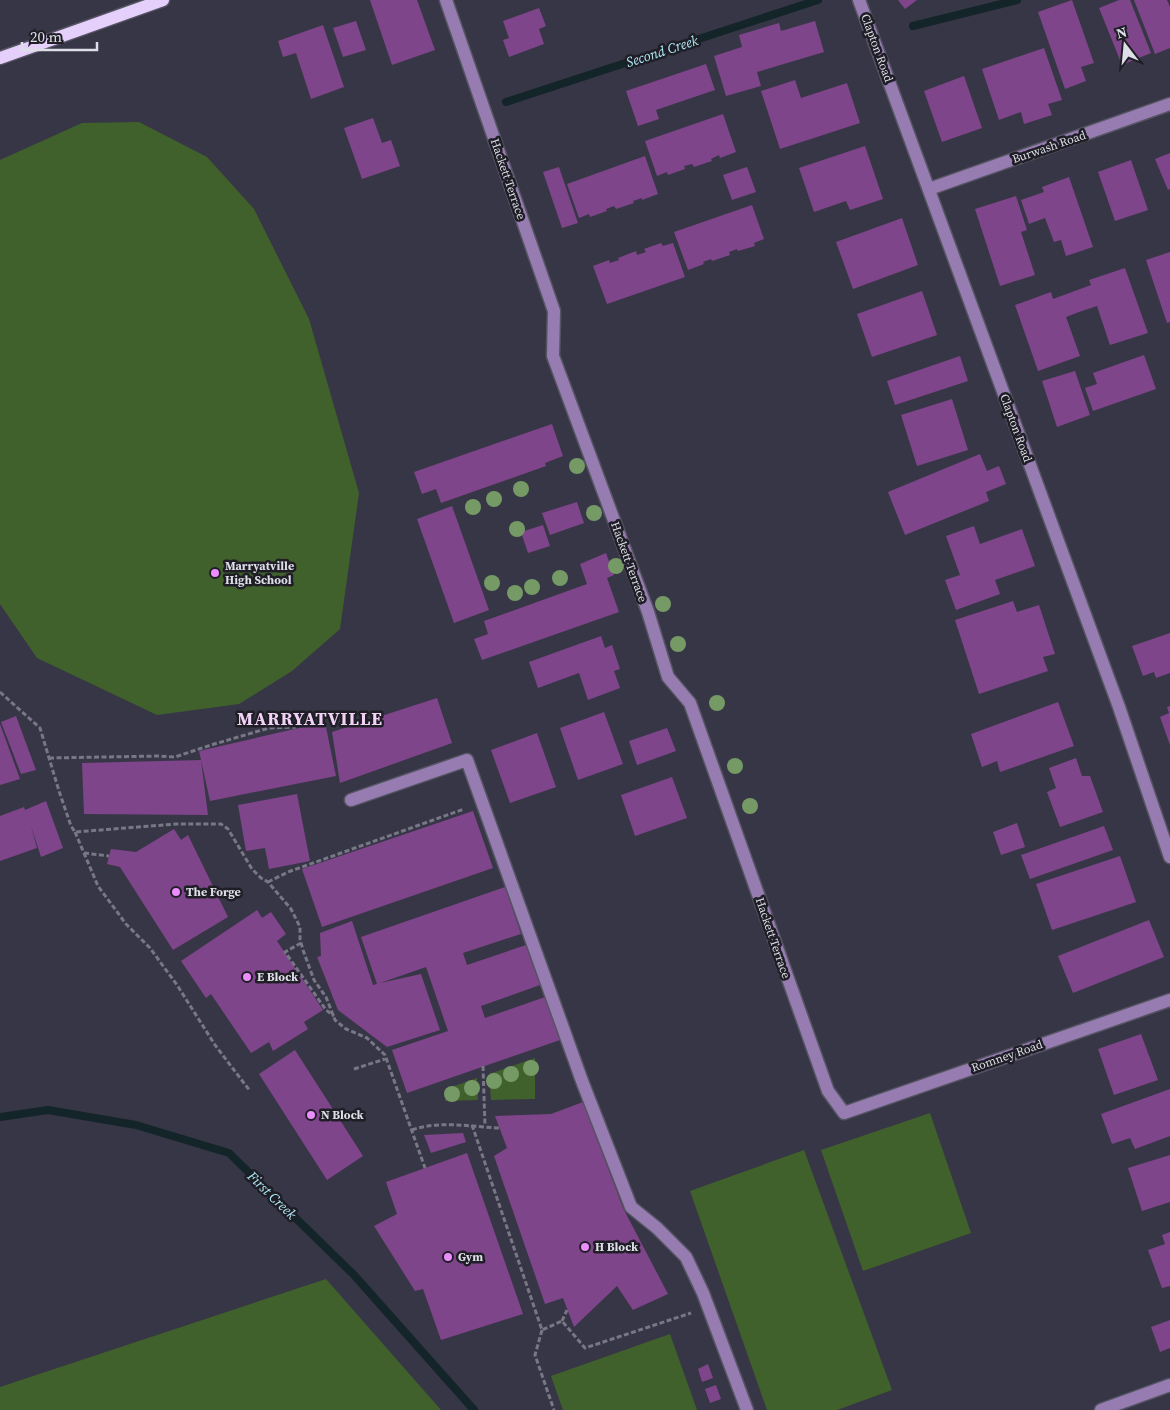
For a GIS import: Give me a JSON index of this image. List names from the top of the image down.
{
  "streets": {
    "street": [
      "Clapton Road",
      "Burwash Road",
      "Hackett Terrace",
      "Romney Road"
    ]
  },
  "crossings": [
    ["Clapton Road", "Burwash Road"],
    ["Hackett Terrace", "Romney Road"]
  ],
  "districts": ["MARRYATVILLE"],
  "water": ["Second Creek", "First Creek"],
  "places": [
    "Marryatville High School",
    "The Forge",
    "E Block",
    "N Block",
    "H Block",
    "Gym"
  ],
  "scale_bar": "20 m",
  "north": "top"
}
